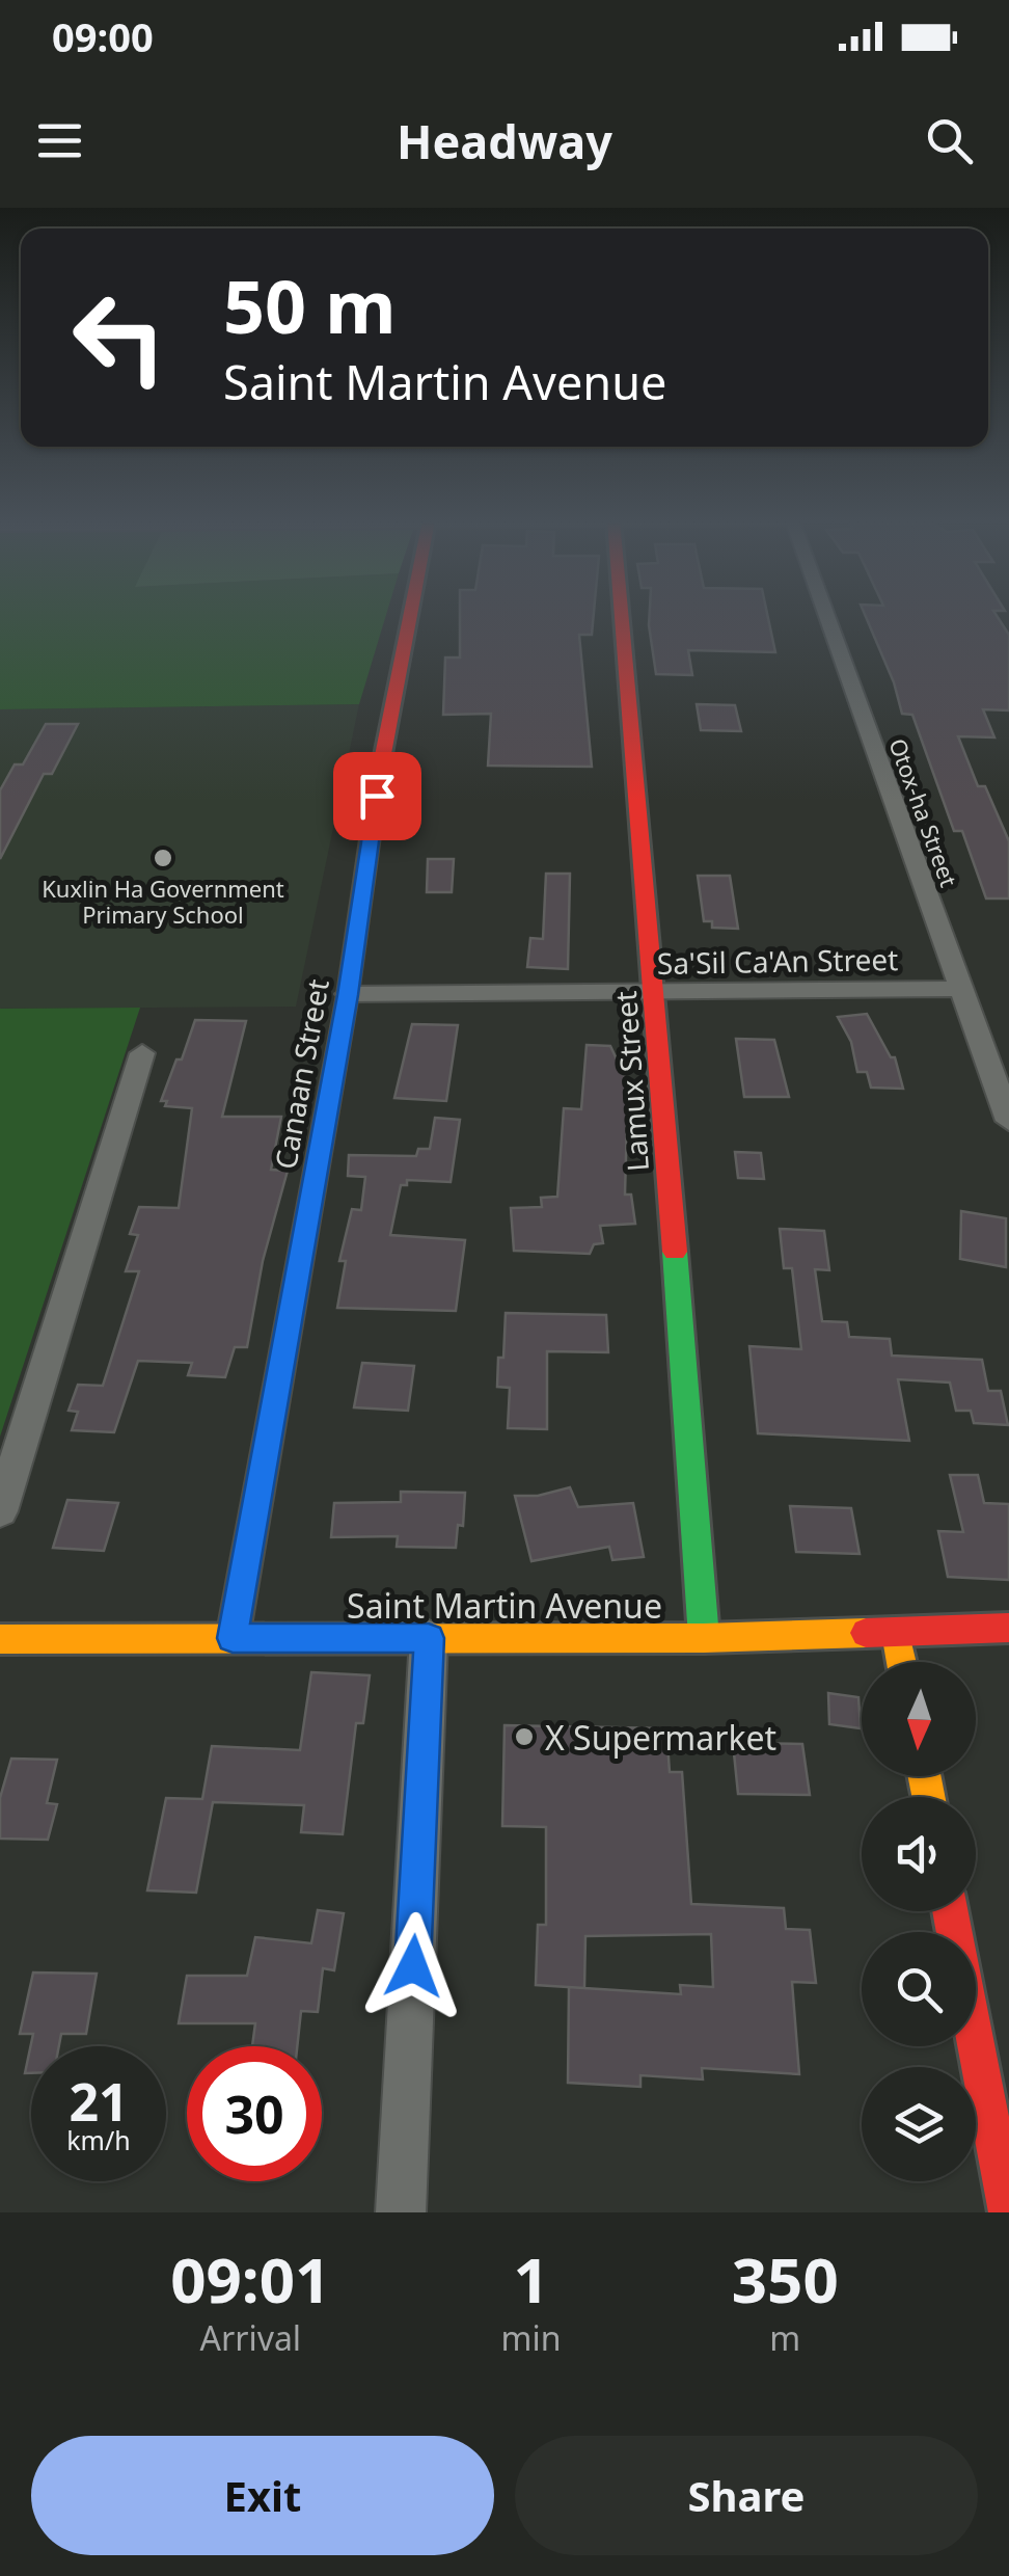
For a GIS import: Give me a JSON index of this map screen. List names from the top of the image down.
{
  "streets": {
    "street": [
      "Otox-ha Street",
      "Sa'Sil Ca'An Street",
      "Canaan Street",
      "Lamux Street",
      "Saint Martin Avenue"
    ]
  },
  "crossings": [
    ["Otox-ha Street", "Sa'Sil Ca'An Street"],
    ["Sa'Sil Ca'An Street", "Canaan Street"],
    ["Sa'Sil Ca'An Street", "Lamux Street"],
    ["Canaan Street", "Saint Martin Avenue"],
    ["Lamux Street", "Saint Martin Avenue"]
  ],
  "places": ["Kuxlin Ha Government Primary School", "X Supermarket"],
  "north": "bottom",
  "page": {
    "status": "09:00",
    "header": "Headway",
    "turn": ["50 m", "Saint Martin Avenue"],
    "speed": "21 km/h",
    "limit": "30",
    "eta": [
      "09:01",
      "Arrival",
      "1",
      "min",
      "350",
      "m"
    ],
    "buttons": ["Exit", "Share"]
  }
}
